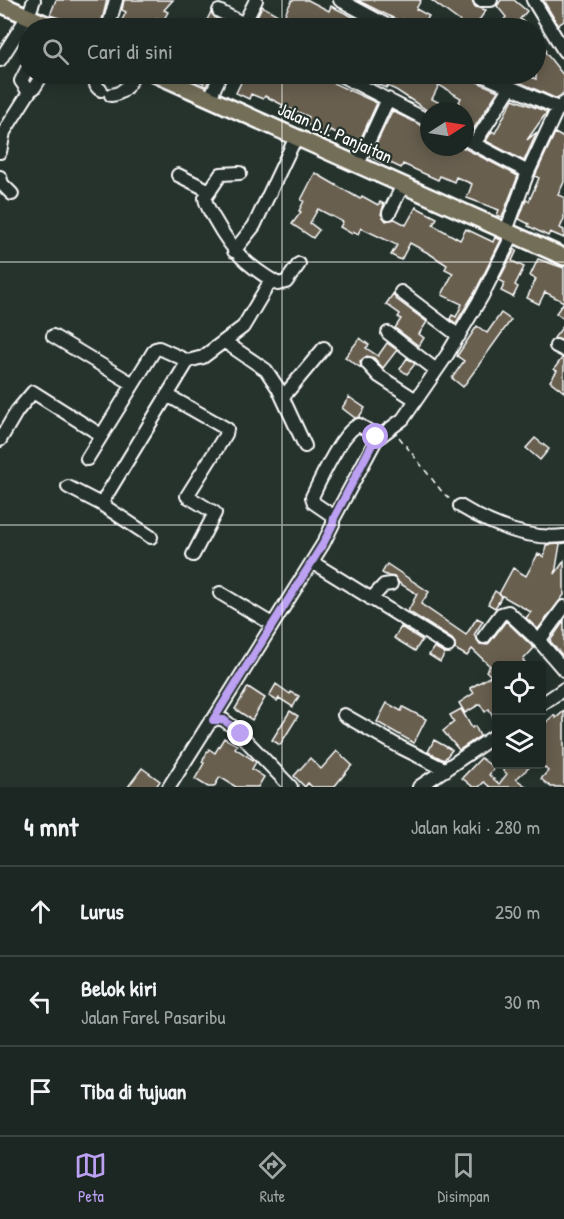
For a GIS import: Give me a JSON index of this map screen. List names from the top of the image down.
{
  "streets": {
    "main road": ["Jalan D.I. Panjaitan"]
  },
  "north": "right",
  "page": {
    "search": "Cari di sini",
    "heading": ["4 mnt", "Jalan kaki · 280 m"],
    "list": [
      ["Lurus", "250 m"],
      ["Belok kiri", "Jalan Farel Pasaribu", "30 m"],
      "Tiba di tujuan"
    ],
    "nav": ["Peta", "Rute", "Disimpan"]
  }
}
